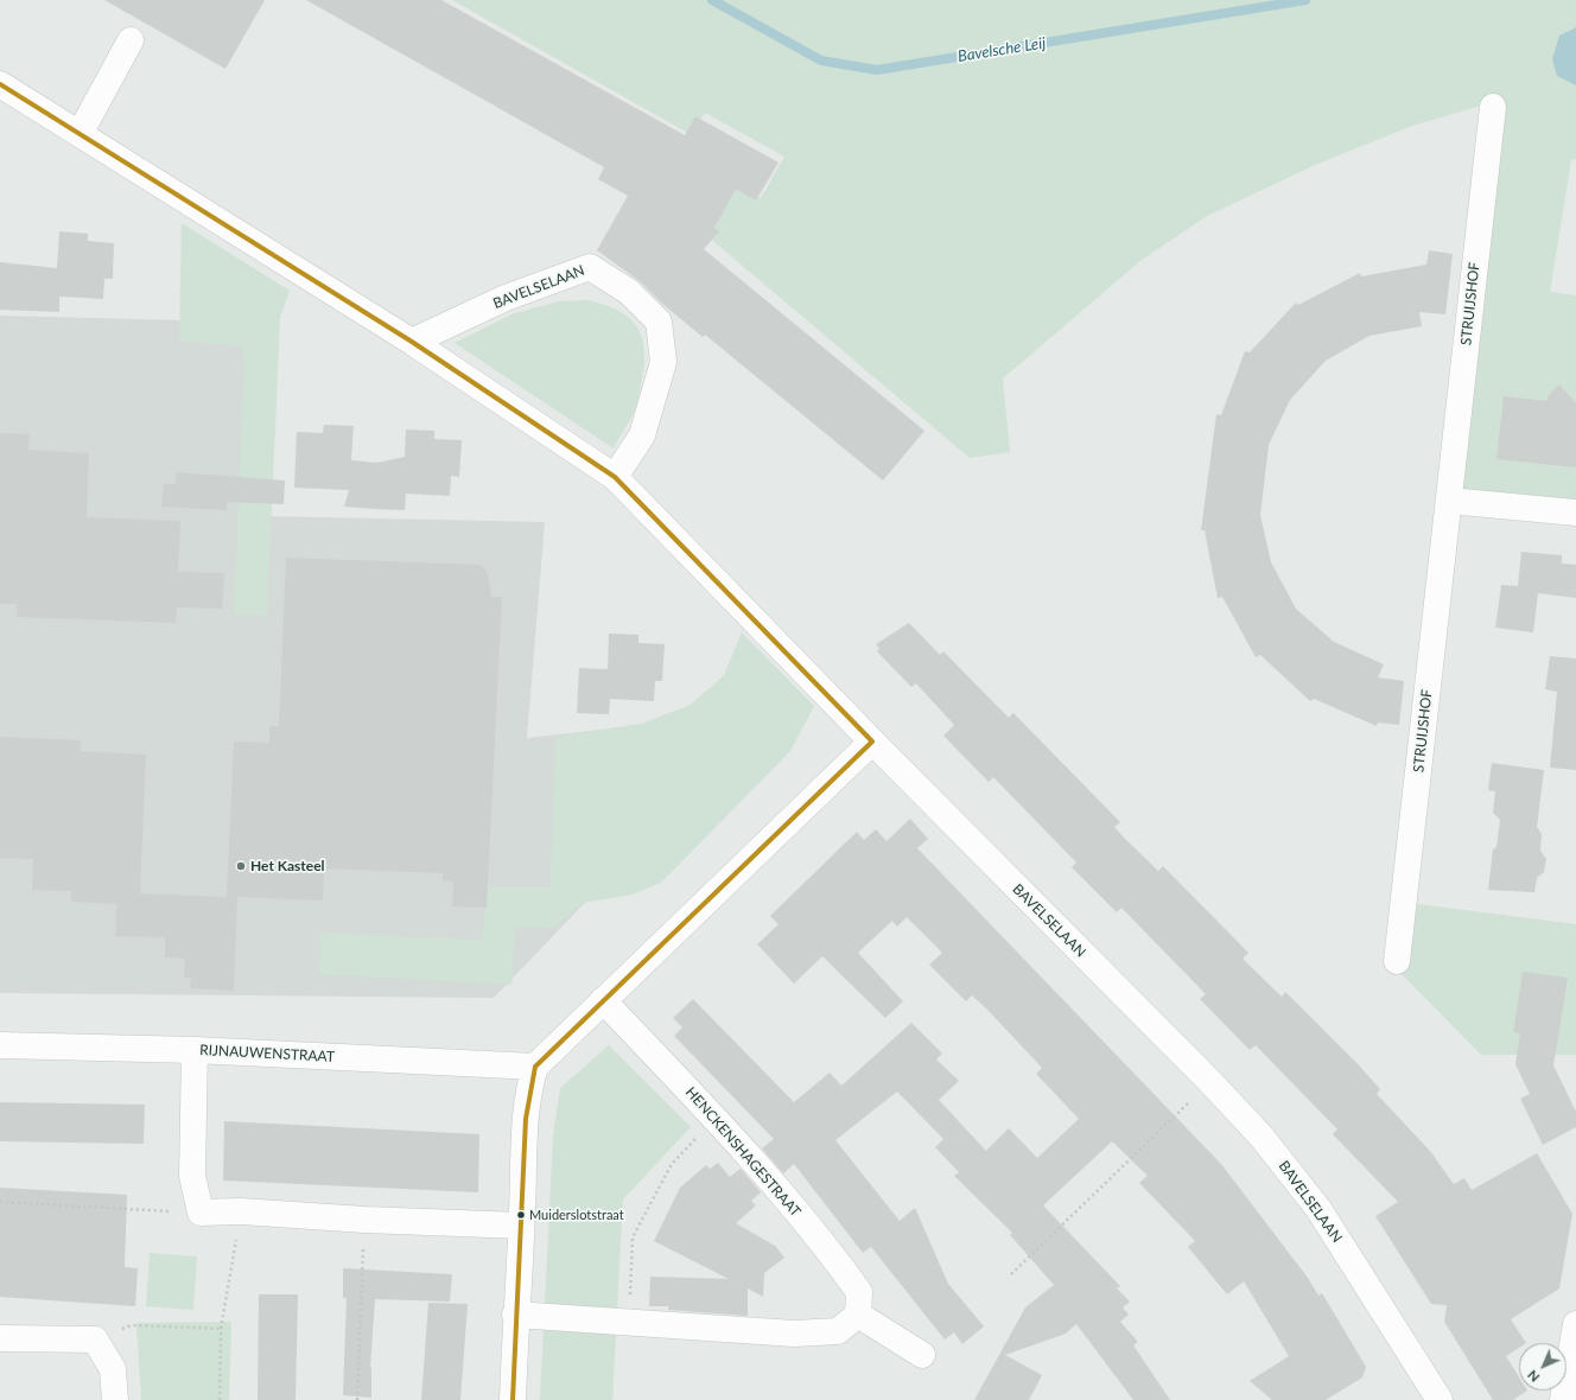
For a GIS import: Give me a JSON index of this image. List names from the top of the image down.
{
  "streets": {
    "street": [
      "BAVELSELAAN",
      "STRUIJSHOF",
      "RIJNAUWENSTRAAT",
      "HENCKENSHAGESTRAAT"
    ]
  },
  "water": ["Bavelsche Leij"],
  "places": ["Het Kasteel", "Muiderslotstraat"],
  "north": "bottom left"
}
